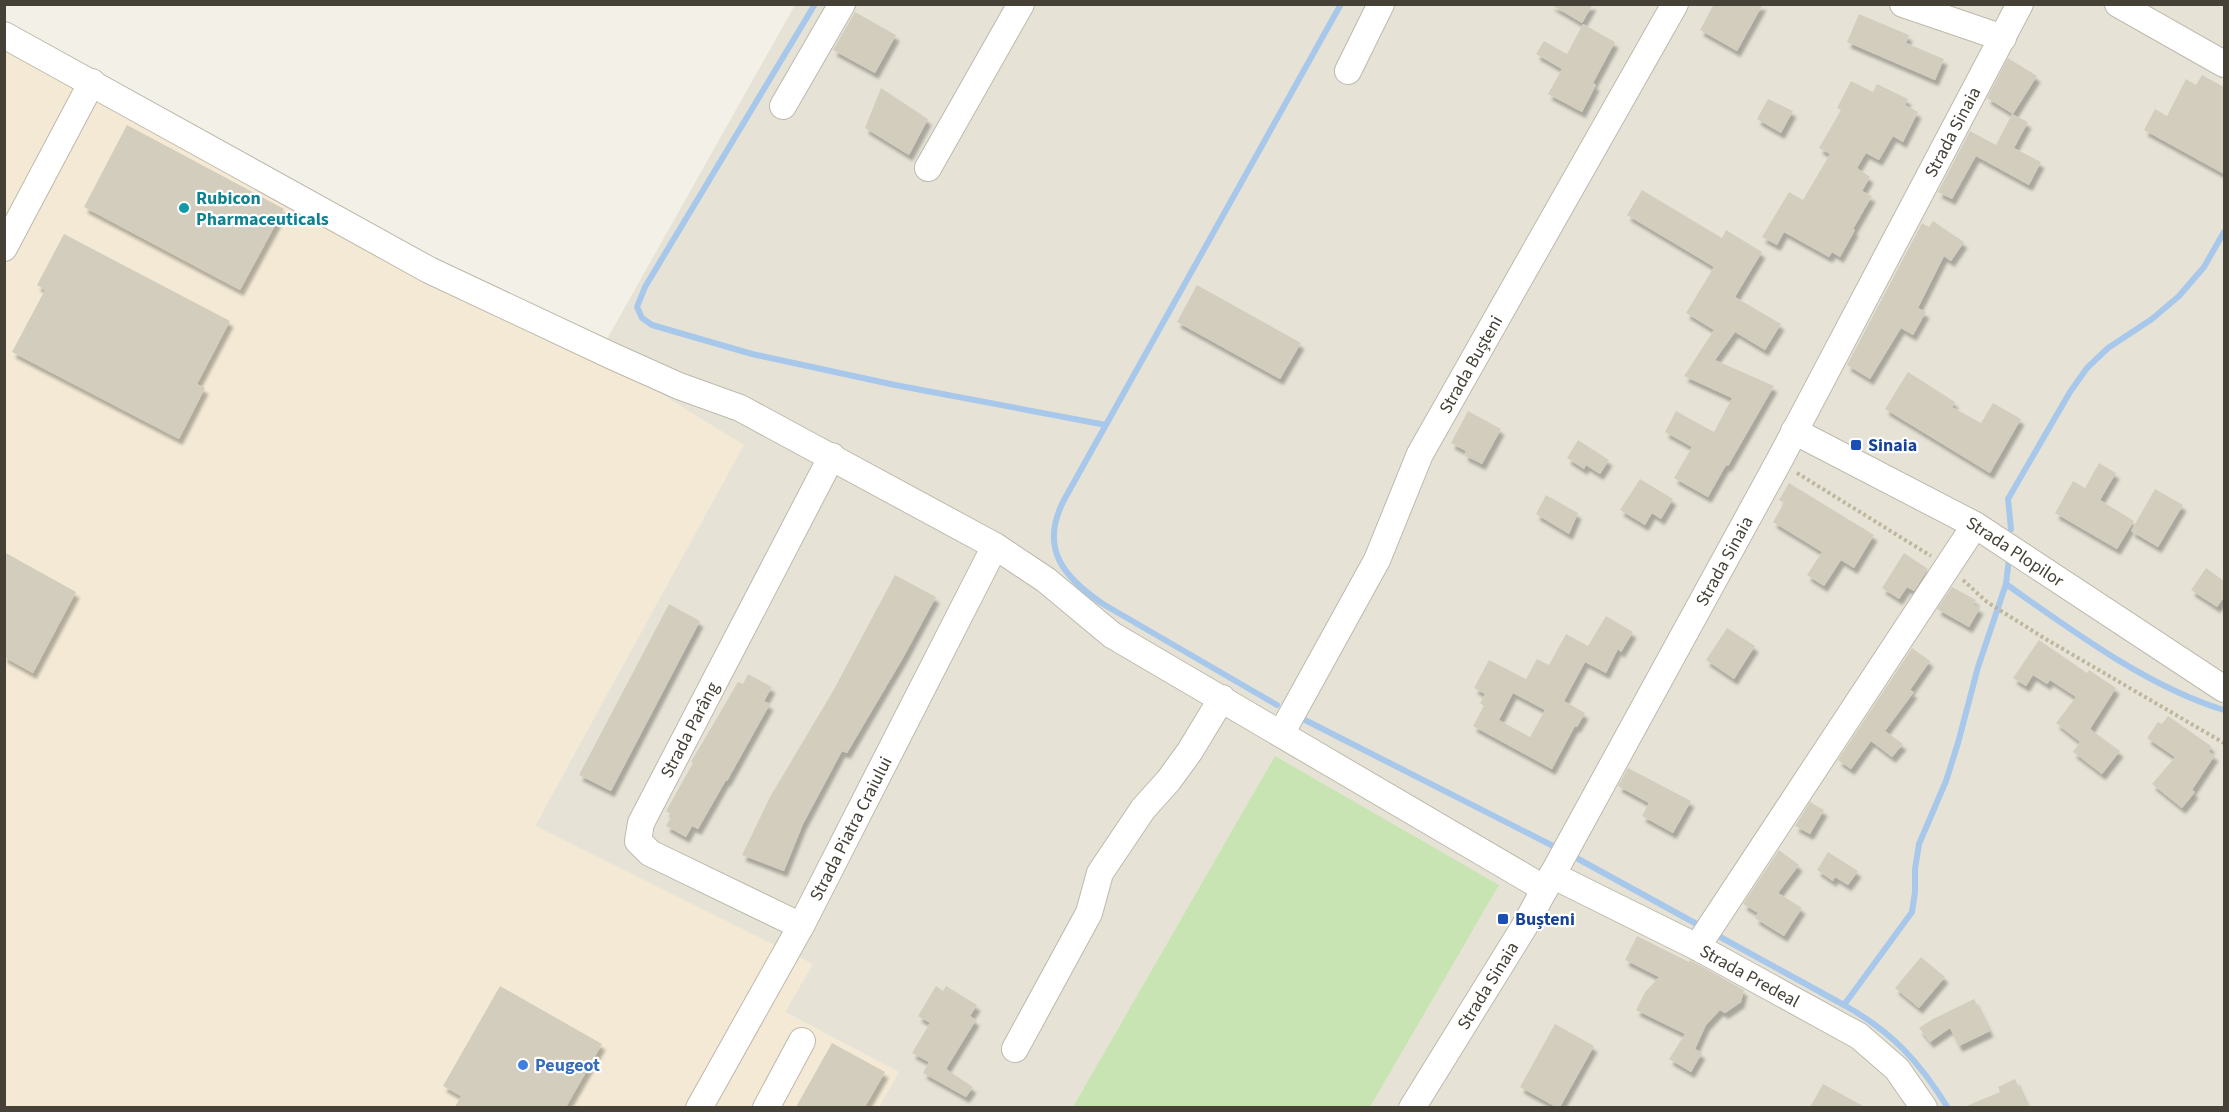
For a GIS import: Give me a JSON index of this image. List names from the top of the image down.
{
  "streets": {
    "street": [
      "Strada Sinaia",
      "Strada Bușteni",
      "Strada Plopilor",
      "Strada Parâng",
      "Strada Piatra Craiului",
      "Strada Predeal"
    ]
  },
  "crossings": [
    ["Strada Sinaia", "Strada Plopilor"],
    ["Strada Sinaia", "Strada Predeal"],
    ["Strada Bușteni", "Strada Predeal"],
    ["Strada Parâng", "Strada Piatra Craiului"],
    ["Strada Parâng", "Strada Predeal"],
    ["Strada Piatra Craiului", "Strada Predeal"]
  ],
  "places": {
    "other": ["Rubicon Pharmaceuticals", "Peugeot"],
    "transit": ["Sinaia", "Bușteni"]
  }
}
